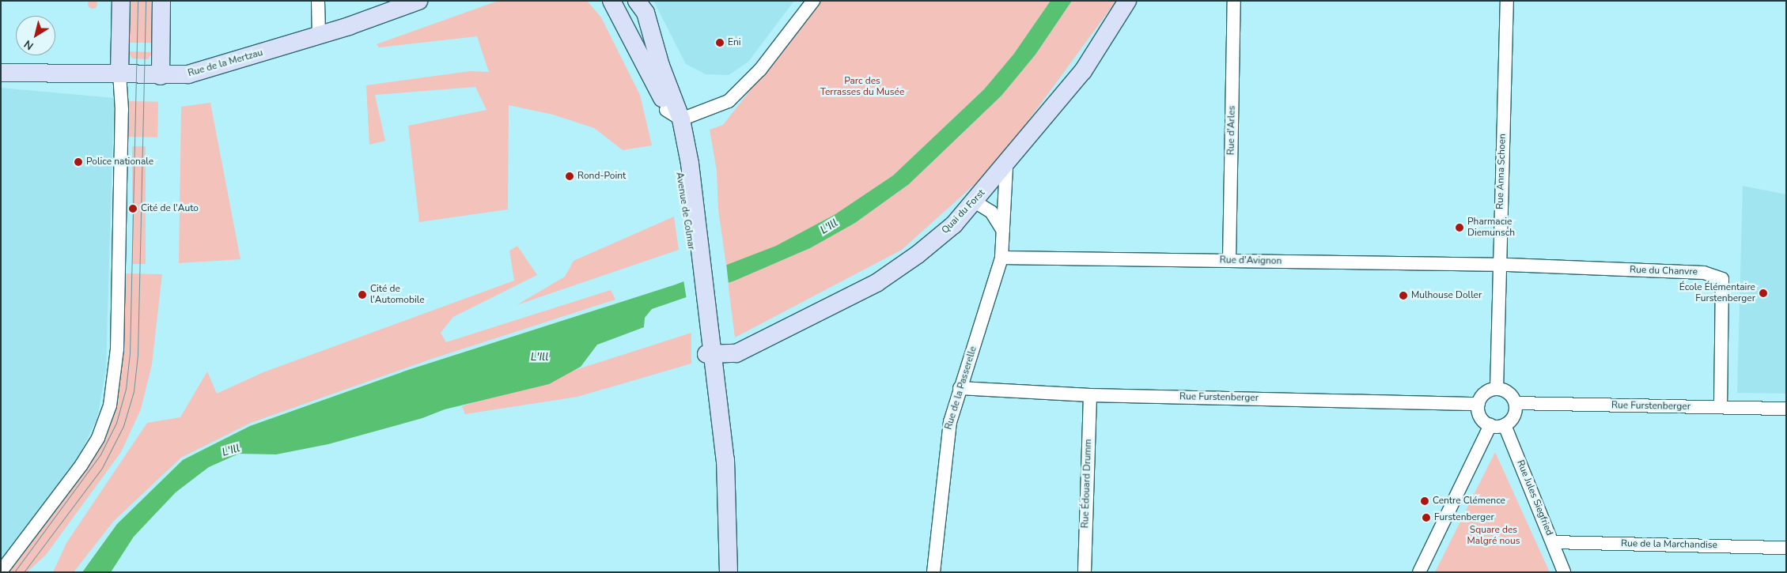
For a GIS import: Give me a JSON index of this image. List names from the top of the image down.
{
  "streets": {
    "main road": ["Rue de la Mertzau", "Avenue de Colmar", "Quai du Forst"],
    "street": [
      "Rue d'Arles",
      "Rue Anna Schoen",
      "Rue d'Avignon",
      "Rue du Chanvre",
      "Rue de la Passerelle",
      "Rue Furstenberger",
      "Rue Édouard Drumm",
      "Rue Jules Siegfried",
      "Rue de la Marchandise"
    ]
  },
  "crossings": [
    ["Rue d'Arles", "Rue d'Avignon"],
    ["Rue Anna Schoen", "Rue d'Avignon"],
    ["Rue Anna Schoen", "Rue du Chanvre"],
    ["Rue Anna Schoen", "Rue Furstenberger"],
    ["Rue Anna Schoen", "Rue Jules Siegfried"],
    ["Avenue de Colmar", "Quai du Forst"],
    ["Quai du Forst", "Rue de la Passerelle"],
    ["Rue d'Avignon", "Rue du Chanvre"],
    ["Rue d'Avignon", "Rue de la Passerelle"],
    ["Rue du Chanvre", "Rue Furstenberger"],
    ["Rue de la Passerelle", "Rue Furstenberger"],
    ["Rue Furstenberger", "Rue Édouard Drumm"],
    ["Rue Furstenberger", "Rue Jules Siegfried"],
    ["Rue Jules Siegfried", "Rue de la Marchandise"]
  ],
  "water": ["L'Ill"],
  "parks": ["Parc des Terrasses du Musée", "Square des Malgré nous"],
  "places": [
    "Eni",
    "Police nationale",
    "Rond-Point",
    "Cité de l'Auto",
    "Pharmacie Diemunsch",
    "École Élémentaire Furstenberger",
    "Cité de l'Automobile",
    "Mulhouse Doller",
    "Centre Clémence",
    "Furstenberger"
  ],
  "north": "bottom left"
}
